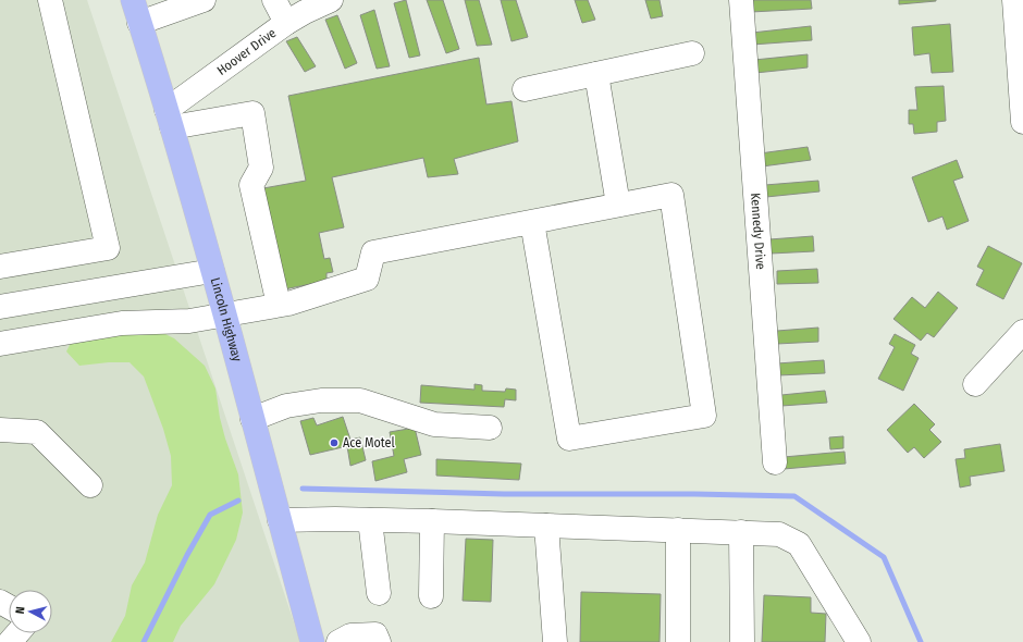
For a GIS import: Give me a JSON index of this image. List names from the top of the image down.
{
  "streets": {
    "main road": ["Lincoln Highway"],
    "street": ["Hoover Drive", "Kennedy Drive"]
  },
  "crossings": [
    ["Hoover Drive", "Lincoln Highway"]
  ],
  "places": ["Ace Motel"],
  "north": "left"
}
